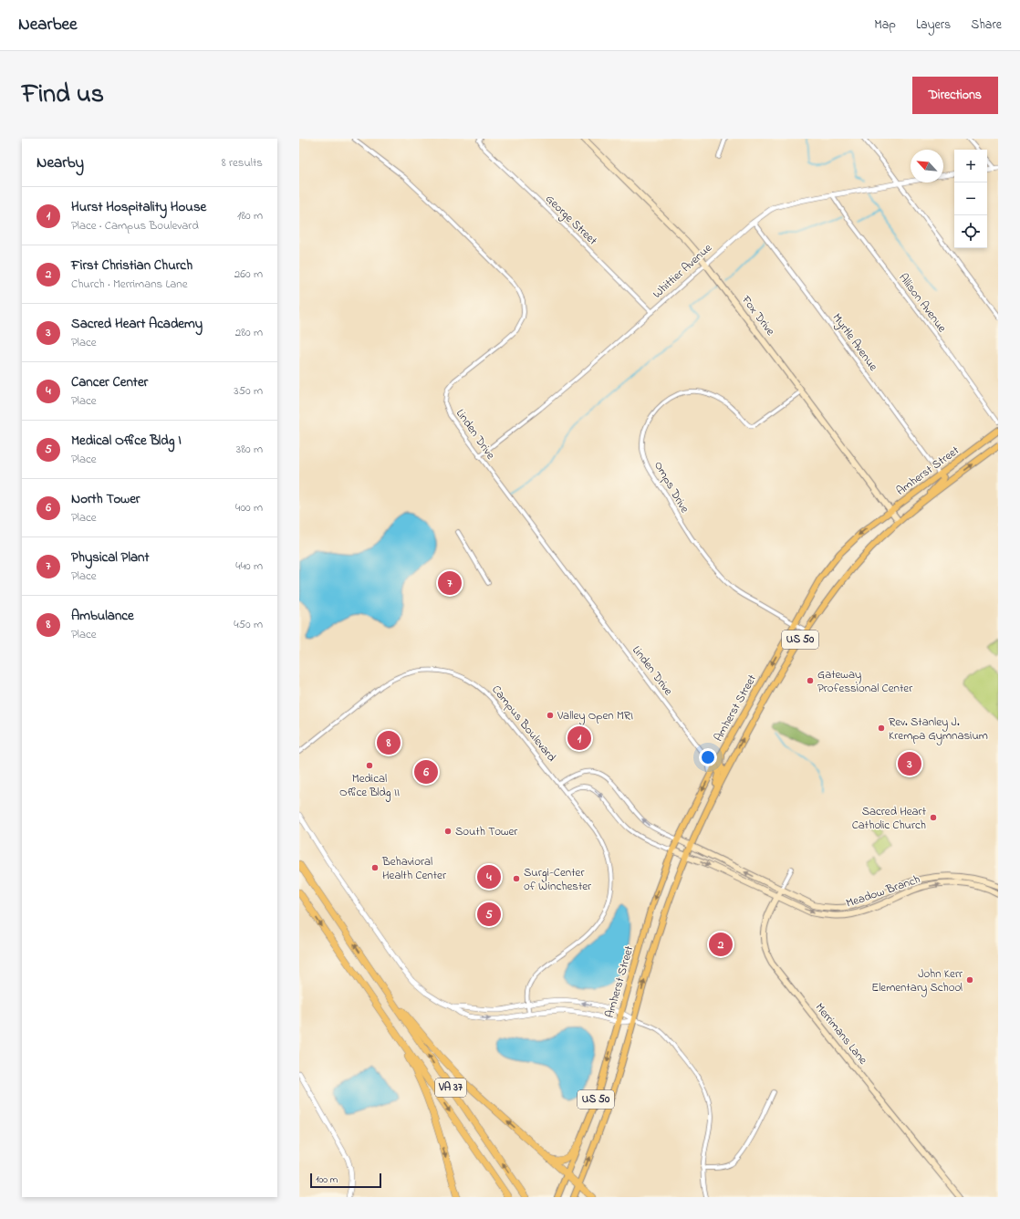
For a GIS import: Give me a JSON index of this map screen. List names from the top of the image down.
{
  "streets": {
    "highway": ["VA 37"],
    "main road": [
      "Fox Drive",
      "Amherst Street",
      "US 50",
      "Meadow Branch",
      "Merrimans Lane"
    ],
    "street": [
      "George Street",
      "Whittier Avenue",
      "Allison Avenue",
      "Myrtle Avenue",
      "Linden Drive",
      "Omps Drive",
      "Campus Boulevard"
    ]
  },
  "crossings": [
    ["George Street", "Whittier Avenue"],
    ["Whittier Avenue", "Allison Avenue"],
    ["Whittier Avenue", "Fox Drive"],
    ["Whittier Avenue", "Myrtle Avenue"],
    ["Whittier Avenue", "Linden Drive"],
    ["Fox Drive", "Amherst Street"],
    ["Fox Drive", "Omps Drive"],
    ["Myrtle Avenue", "Amherst Street"],
    ["Linden Drive", "Amherst Street"],
    ["Amherst Street", "Omps Drive"],
    ["Amherst Street", "US 50"],
    ["Meadow Branch", "Merrimans Lane"]
  ],
  "places": [
    "Gateway Professional Center",
    "Valley Open MRI",
    "Rev. Stanley J. Krempa Gymnasium",
    "Medical Office Bldg II",
    "Sacred Heart Catholic Church",
    "South Tower",
    "Behavioral Health Center",
    "Surgi-Center of Winchester",
    "John Kerr Elementary School"
  ],
  "scale_bar": "100 m",
  "north": "top left",
  "page": {
    "header": "Nearbee",
    "nav": ["Map", "Layers", "Share"],
    "title": "Find us",
    "buttons": "Directions",
    "heading": ["Nearby", "8 results"],
    "map_buttons": ["+", "−"],
    "list": [
      {
        "mark": "1",
        "name": "Hurst Hospitality House",
        "note": "Place · Campus Boulevard",
        "value": "180 m"
      },
      {
        "mark": "2",
        "name": "First Christian Church",
        "note": "Church · Merrimans Lane",
        "value": "260 m"
      },
      {
        "mark": "3",
        "name": "Sacred Heart Academy",
        "note": "Place",
        "value": "280 m"
      },
      {
        "mark": "4",
        "name": "Cancer Center",
        "note": "Place",
        "value": "350 m"
      },
      {
        "mark": "5",
        "name": "Medical Office Bldg I",
        "note": "Place",
        "value": "380 m"
      },
      {
        "mark": "6",
        "name": "North Tower",
        "note": "Place",
        "value": "400 m"
      },
      {
        "mark": "7",
        "name": "Physical Plant",
        "note": "Place",
        "value": "440 m"
      },
      {
        "mark": "8",
        "name": "Ambulance",
        "note": "Place",
        "value": "450 m"
      }
    ],
    "pins": [
      "7",
      "1",
      "8",
      "3",
      "6",
      "4",
      "5",
      "2"
    ],
    "scale": "100 m"
  }
}
